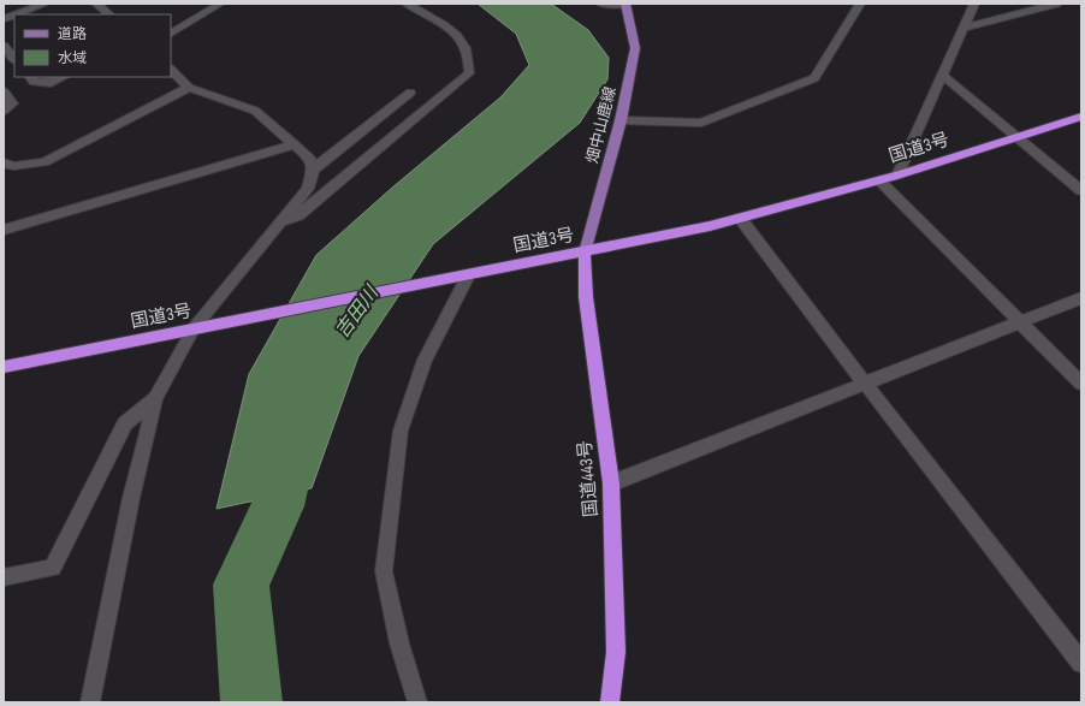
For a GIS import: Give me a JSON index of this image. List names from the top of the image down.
{
  "streets": {
    "highway": ["国道3号", "国道443号"],
    "main road": ["畑中山鹿線"]
  },
  "crossings": [
    ["畑中山鹿線", "国道3号"],
    ["畑中山鹿線", "国道443号"],
    ["国道3号", "国道443号"]
  ],
  "water": ["吉田川"],
  "legend": ["道路", "水域"]
}
